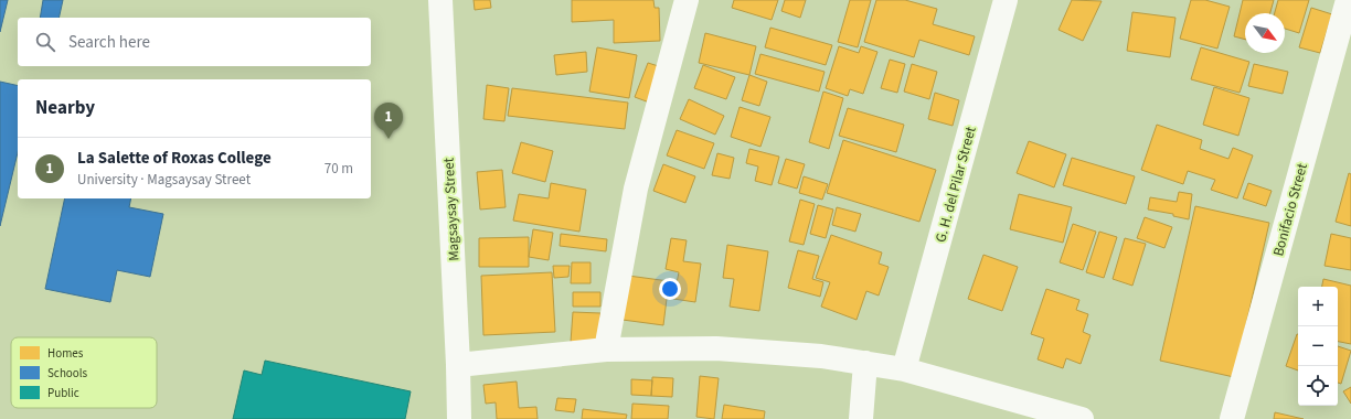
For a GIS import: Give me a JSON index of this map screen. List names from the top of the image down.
{
  "streets": {
    "street": ["G. H. del Pilar Street", "Magsaysay Street", "Bonifacio Street"]
  },
  "legend": ["Homes", "Schools", "Public"],
  "north": "bottom right",
  "page": {
    "search": "Search here",
    "heading": "Nearby",
    "pins": "1",
    "list": [
      {
        "mark": "1",
        "name": "La Salette of Roxas College",
        "note": "University · Magsaysay Street",
        "value": "70 m"
      }
    ],
    "map_buttons": ["+", "−"]
  }
}
